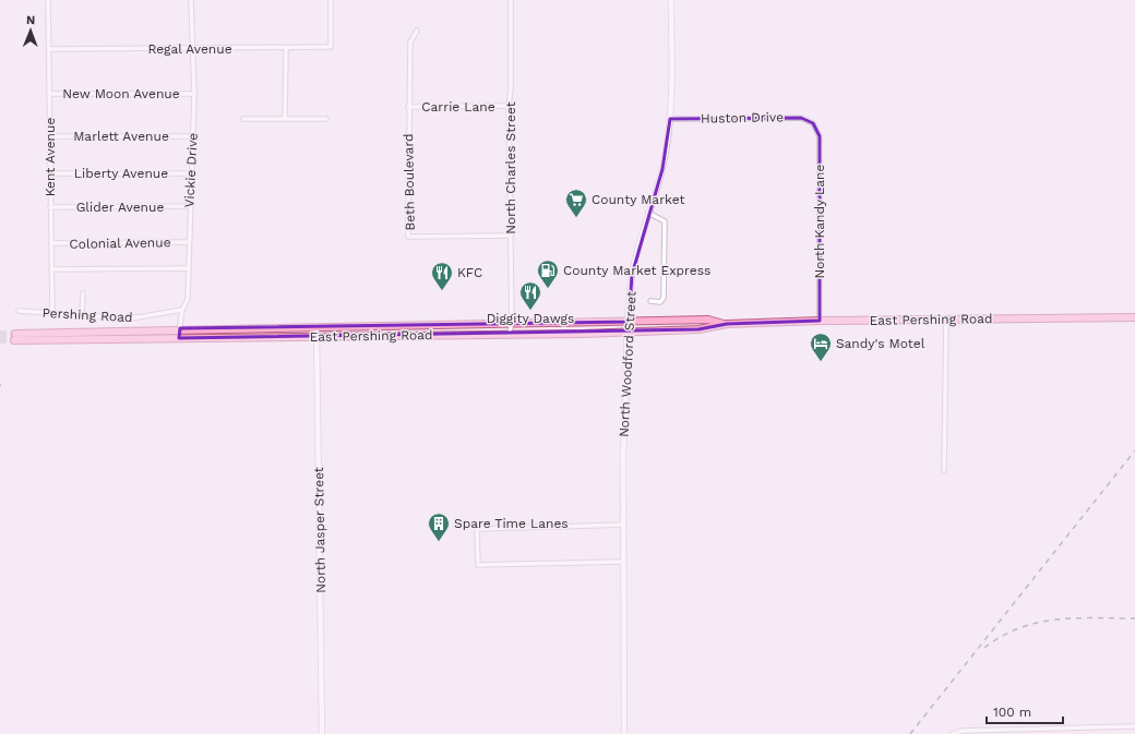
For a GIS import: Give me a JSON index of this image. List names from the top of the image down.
{
  "streets": {
    "main road": ["East Pershing Road"],
    "street": [
      "Regal Avenue",
      "New Moon Avenue",
      "Carrie Lane",
      "Huston Drive",
      "Marlett Avenue",
      "Kent Avenue",
      "North Charles Street",
      "Vickie Drive",
      "Liberty Avenue",
      "Beth Boulevard",
      "Glider Avenue",
      "North Kandy Lane",
      "Colonial Avenue",
      "Pershing Road",
      "North Woodford Street",
      "North Jasper Street"
    ]
  },
  "crossings": [
    ["Regal Avenue", "Kent Avenue"],
    ["Regal Avenue", "Vickie Drive"],
    ["New Moon Avenue", "Kent Avenue"],
    ["New Moon Avenue", "Vickie Drive"],
    ["Carrie Lane", "North Charles Street"],
    ["Carrie Lane", "Beth Boulevard"],
    ["Huston Drive", "North Kandy Lane"],
    ["Huston Drive", "North Woodford Street"],
    ["Marlett Avenue", "Kent Avenue"],
    ["Marlett Avenue", "Vickie Drive"],
    ["Kent Avenue", "Liberty Avenue"],
    ["Kent Avenue", "Glider Avenue"],
    ["Kent Avenue", "Colonial Avenue"],
    ["Kent Avenue", "Pershing Road"],
    ["North Charles Street", "Beth Boulevard"],
    ["North Charles Street", "East Pershing Road"],
    ["Vickie Drive", "Liberty Avenue"],
    ["Vickie Drive", "Glider Avenue"],
    ["Vickie Drive", "Colonial Avenue"],
    ["Vickie Drive", "Pershing Road"],
    ["Vickie Drive", "East Pershing Road"],
    ["North Kandy Lane", "East Pershing Road"],
    ["East Pershing Road", "North Woodford Street"],
    ["East Pershing Road", "North Jasper Street"]
  ],
  "places": {
    "supermarket": ["County Market"],
    "fuel station": ["County Market Express"],
    "restaurant": ["KFC", "Diggity Dawgs"],
    "hotel": ["Sandy's Motel"],
    "building": ["Spare Time Lanes"]
  },
  "scale_bar": "100 m",
  "north": "top"
}
